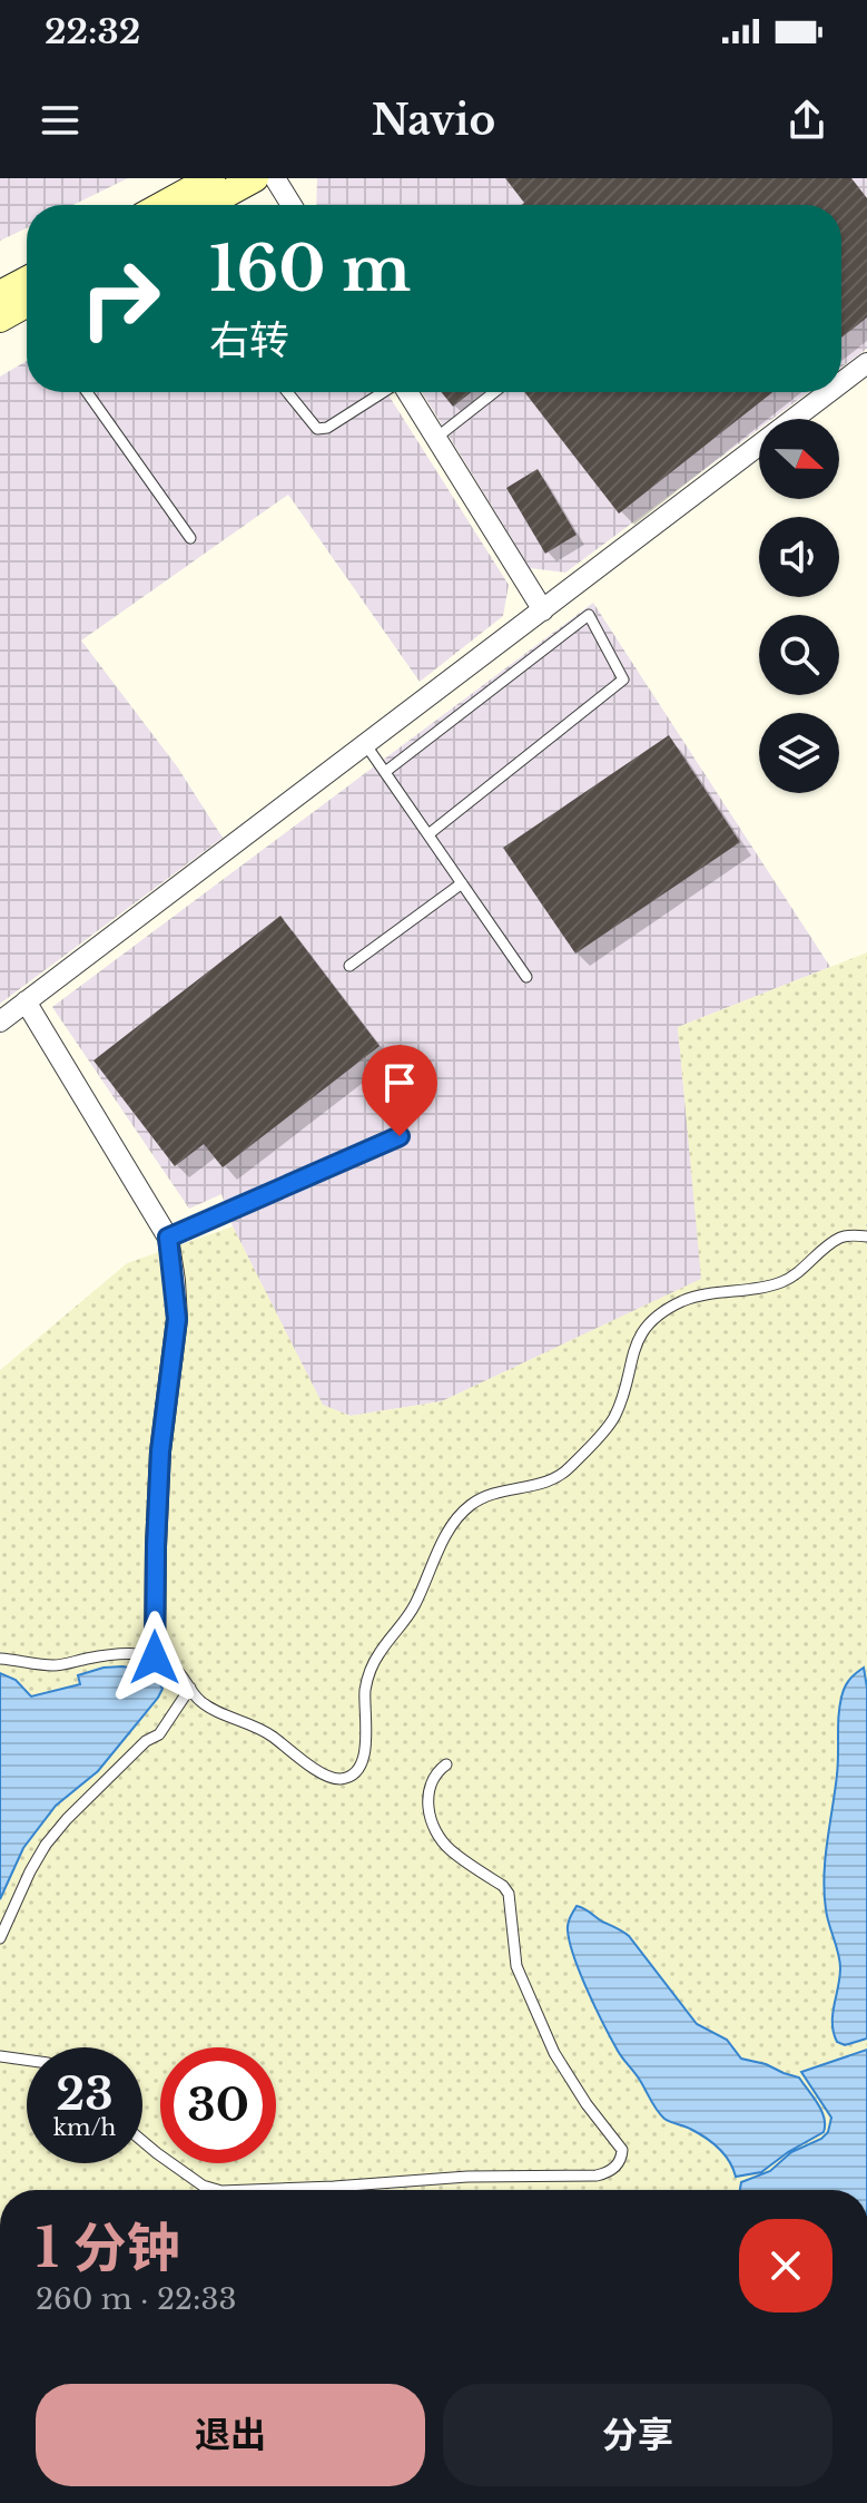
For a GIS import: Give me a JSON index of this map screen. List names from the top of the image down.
{
  "north": "right",
  "page": {
    "status": "22:32",
    "header": "Navio",
    "turn": ["160 m", "右转"],
    "speed": "23 km/h",
    "limit": "30",
    "heading": ["1 分钟", "260 m · 22:33"],
    "buttons": ["退出", "分享"]
  }
}
